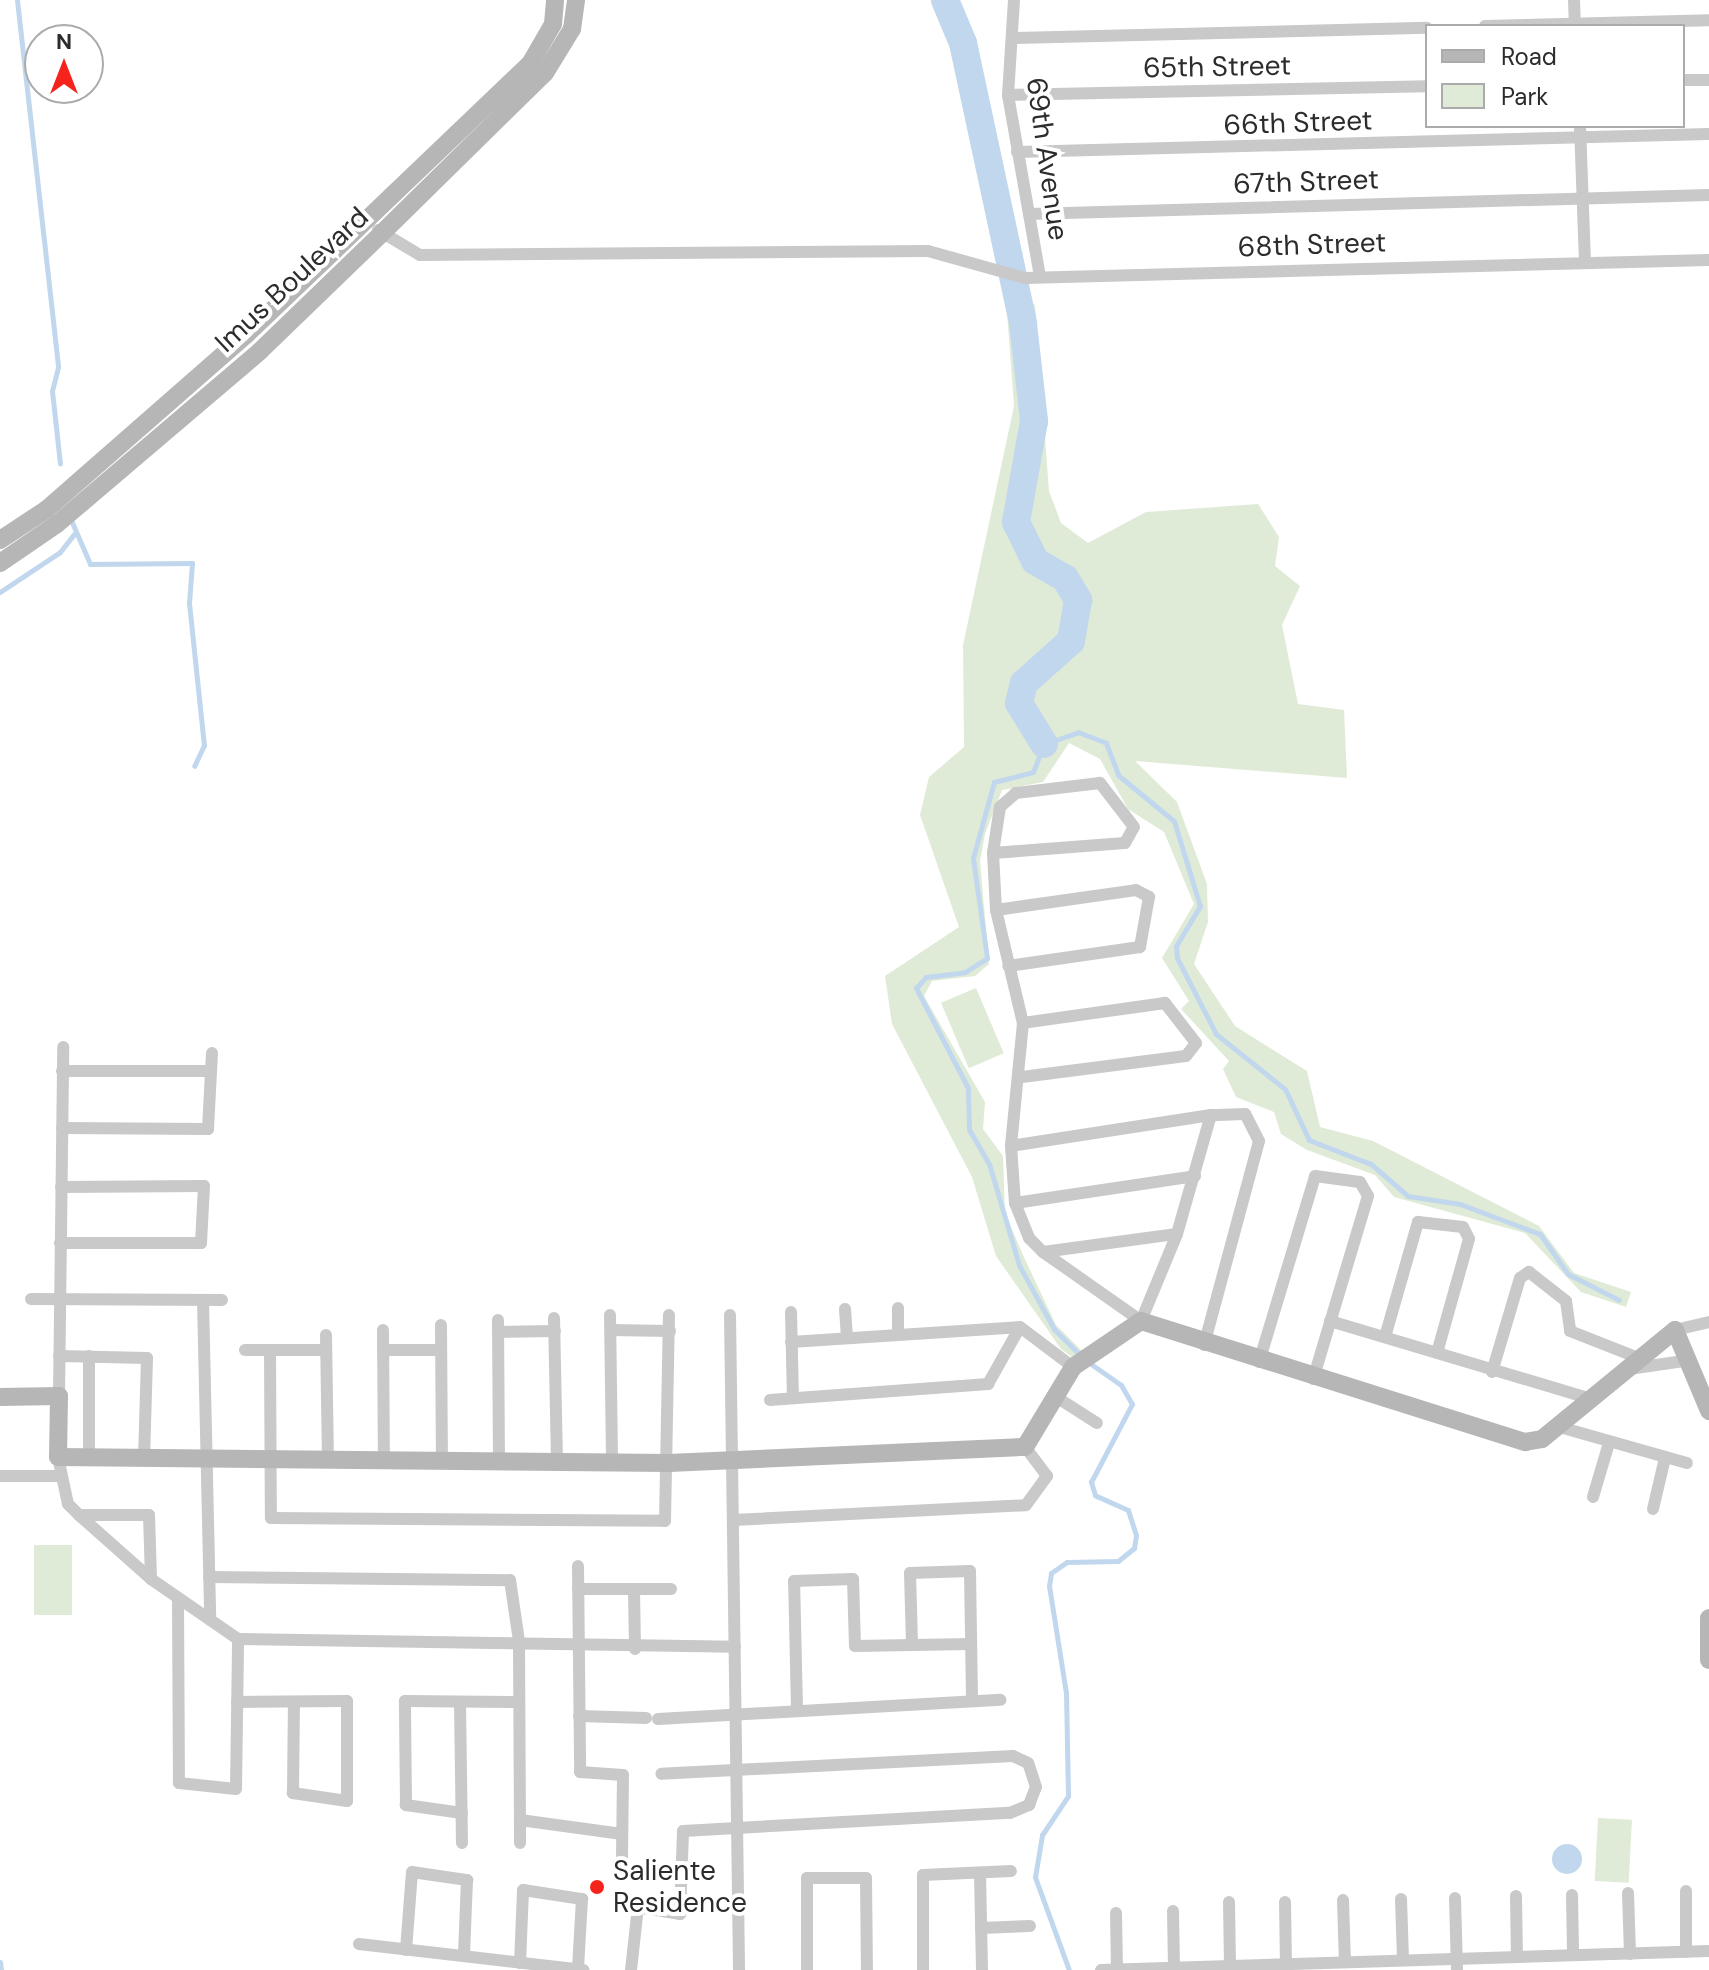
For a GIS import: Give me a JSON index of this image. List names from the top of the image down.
{
  "streets": {
    "street": [
      "65th Street",
      "66th Street",
      "69th Avenue",
      "67th Street",
      "68th Street",
      "Imus Boulevard"
    ]
  },
  "crossings": [
    ["65th Street", "69th Avenue"],
    ["66th Street", "69th Avenue"],
    ["69th Avenue", "67th Street"],
    ["69th Avenue", "68th Street"],
    ["68th Street", "Imus Boulevard"]
  ],
  "places": ["Saliente Residence"],
  "legend": ["Road", "Park"],
  "north": "top"
}
